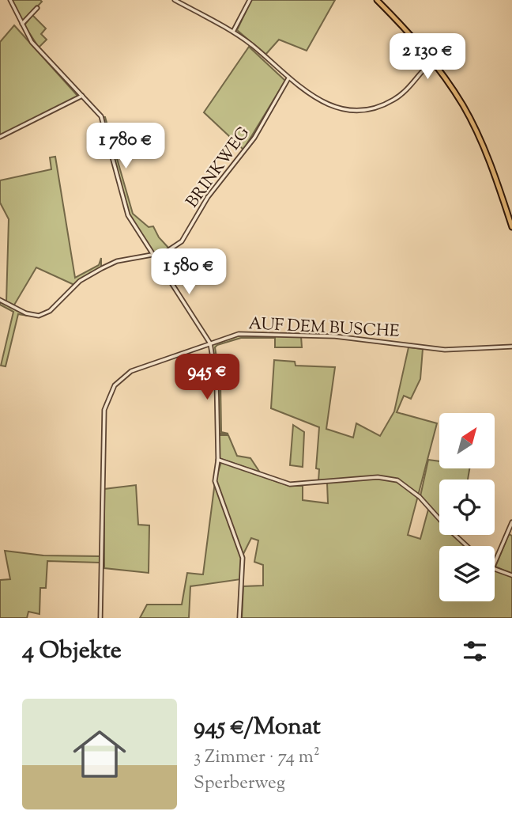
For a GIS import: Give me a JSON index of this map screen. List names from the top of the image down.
{
  "streets": {
    "street": ["BRINKWEG", "AUF DEM BUSCHE"]
  },
  "north": "top right",
  "page": {
    "price": [
      "2 130 €",
      "1 780 €",
      "1 580 €",
      "945 €"
    ],
    "heading": "4 Objekte",
    "list": [
      {
        "name": "945 €/Monat",
        "note": "3 Zimmer · 74 m² · Sperberweg"
      }
    ]
  }
}
